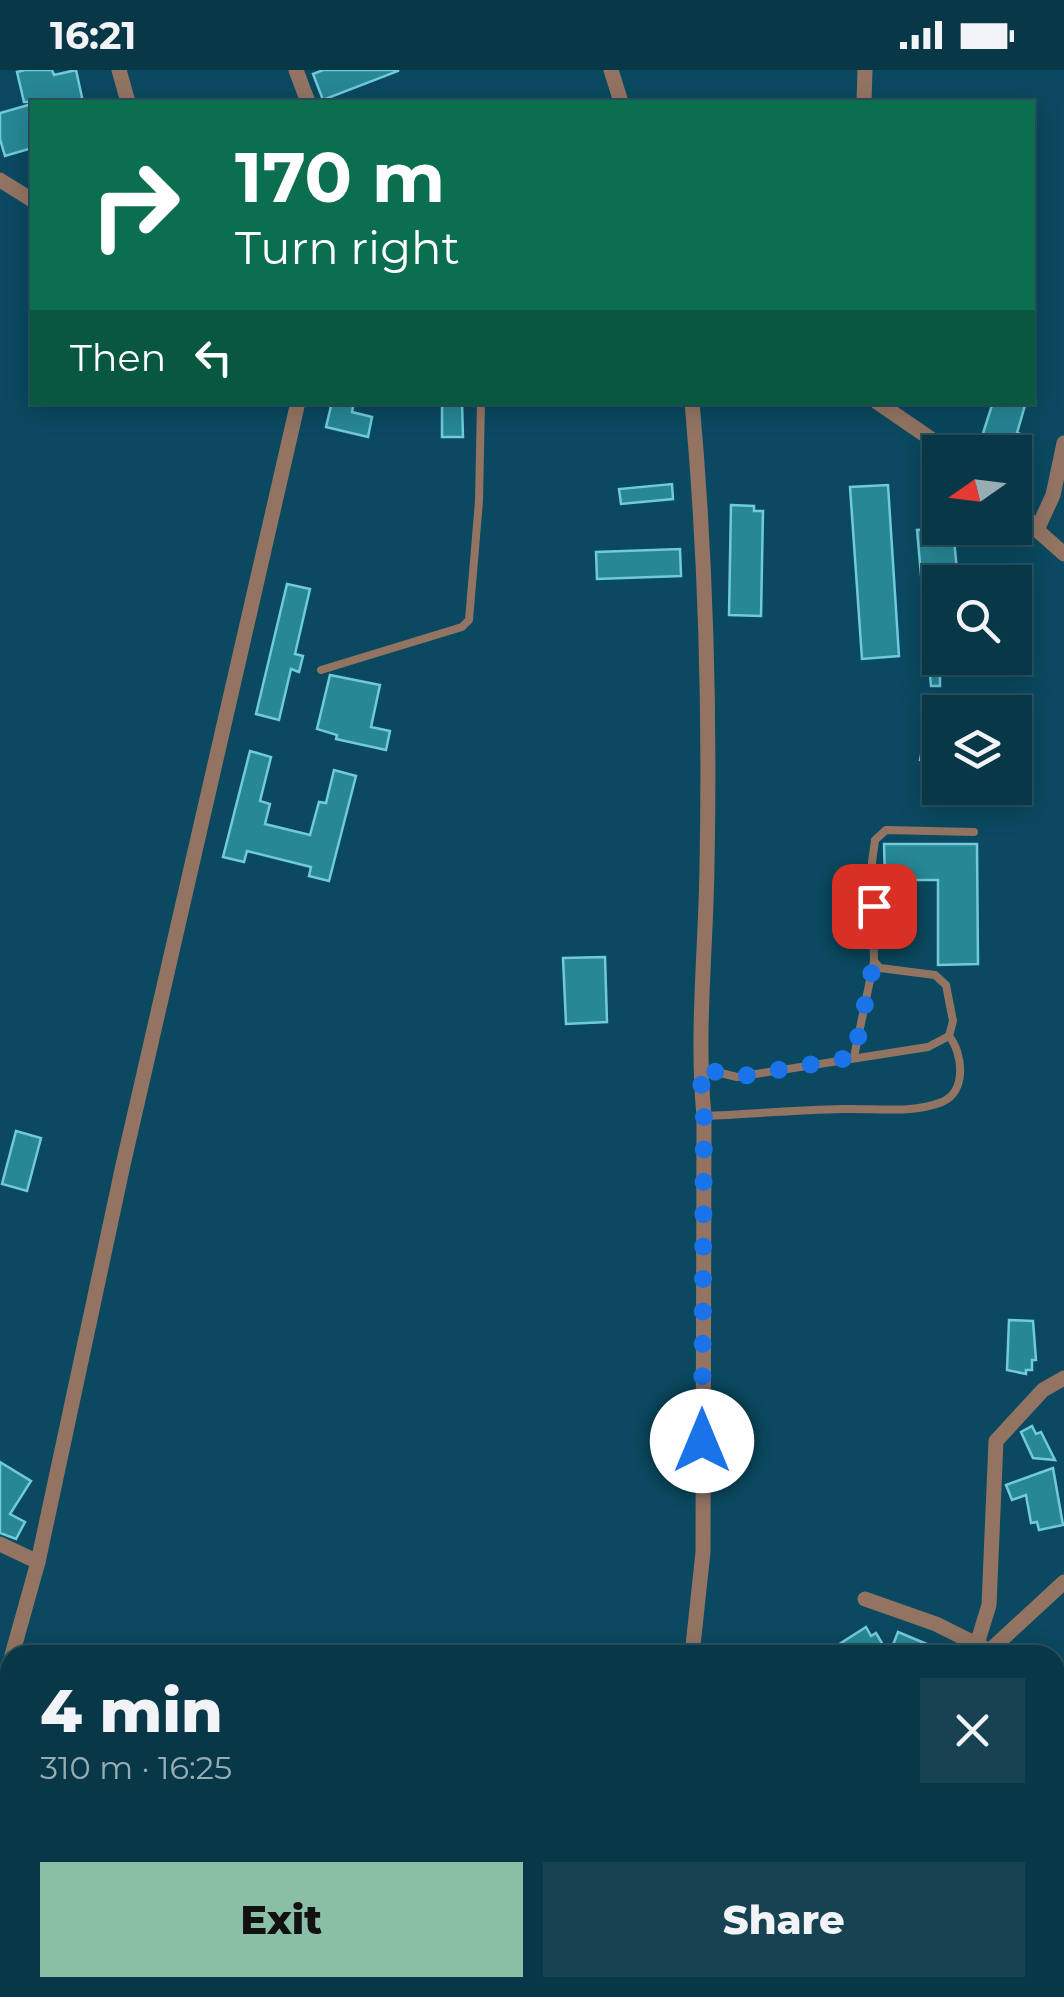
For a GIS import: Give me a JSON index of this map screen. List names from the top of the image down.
{
  "north": "left",
  "page": {
    "status": "16:21",
    "turn": ["170 m", "Turn right"],
    "then": "Then",
    "heading": ["4 min", "310 m · 16:25"],
    "buttons": ["Exit", "Share"]
  }
}
